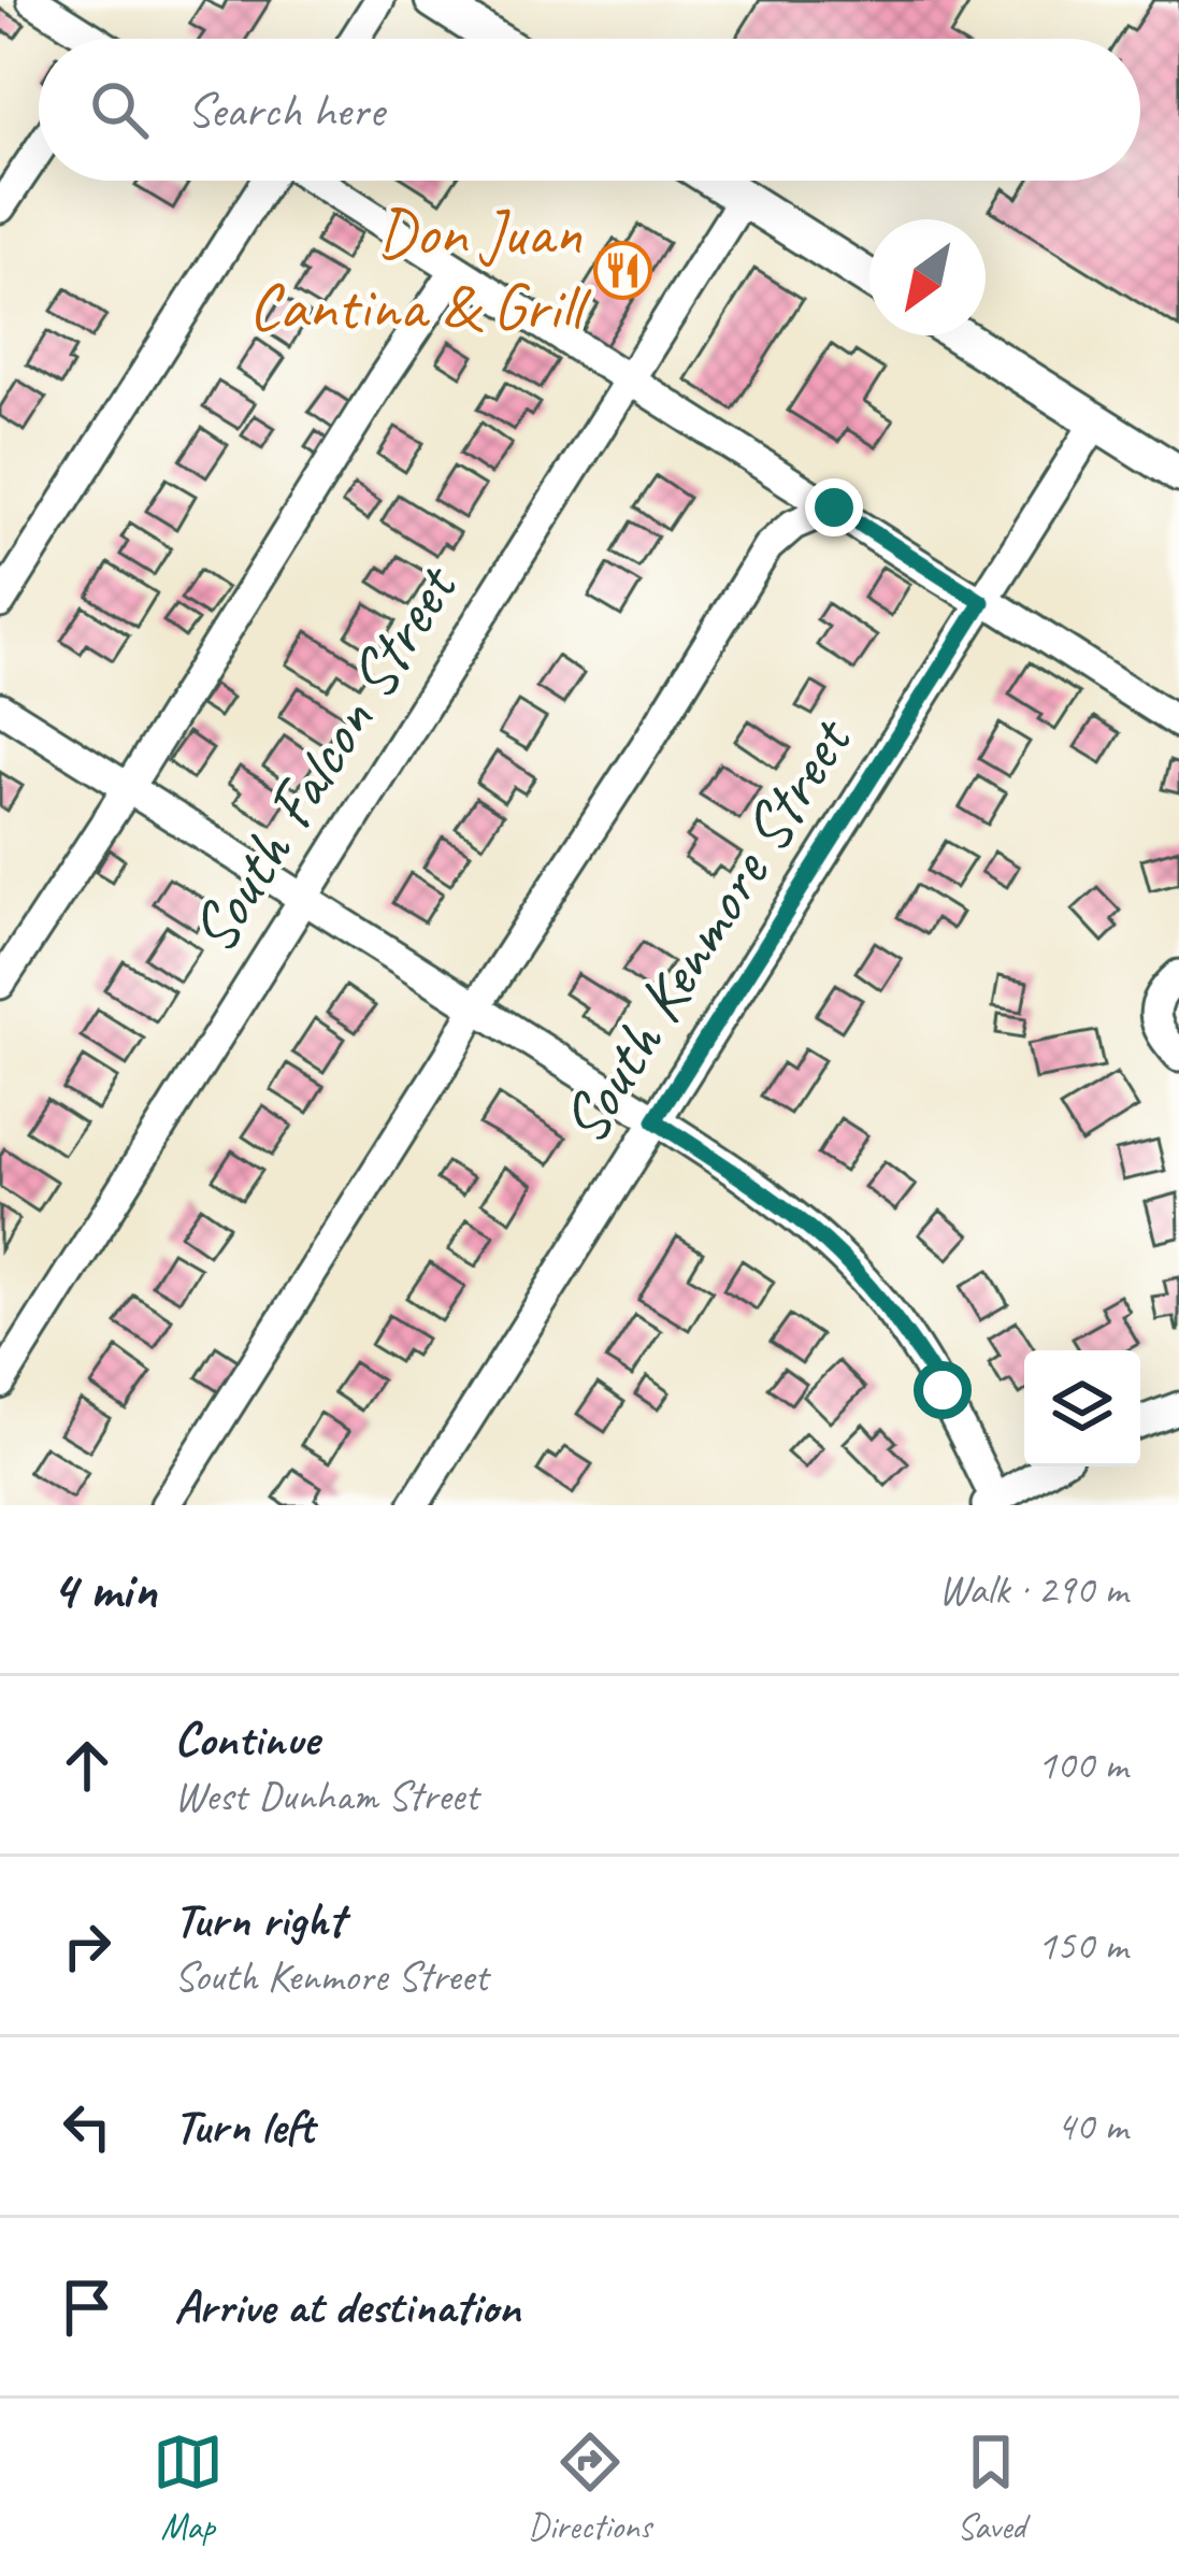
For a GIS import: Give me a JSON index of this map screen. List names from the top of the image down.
{
  "streets": {
    "street": ["South Falcon Street", "South Kenmore Street"]
  },
  "places": {
    "restaurant": ["Don Juan Cantina & Grill"]
  },
  "north": "bottom left",
  "page": {
    "search": "Search here",
    "heading": ["4 min", "Walk · 290 m"],
    "list": [
      ["Continue", "West Dunham Street", "100 m"],
      ["Turn right", "South Kenmore Street", "150 m"],
      ["Turn left", "40 m"],
      "Arrive at destination"
    ],
    "nav": ["Map", "Directions", "Saved"]
  }
}
